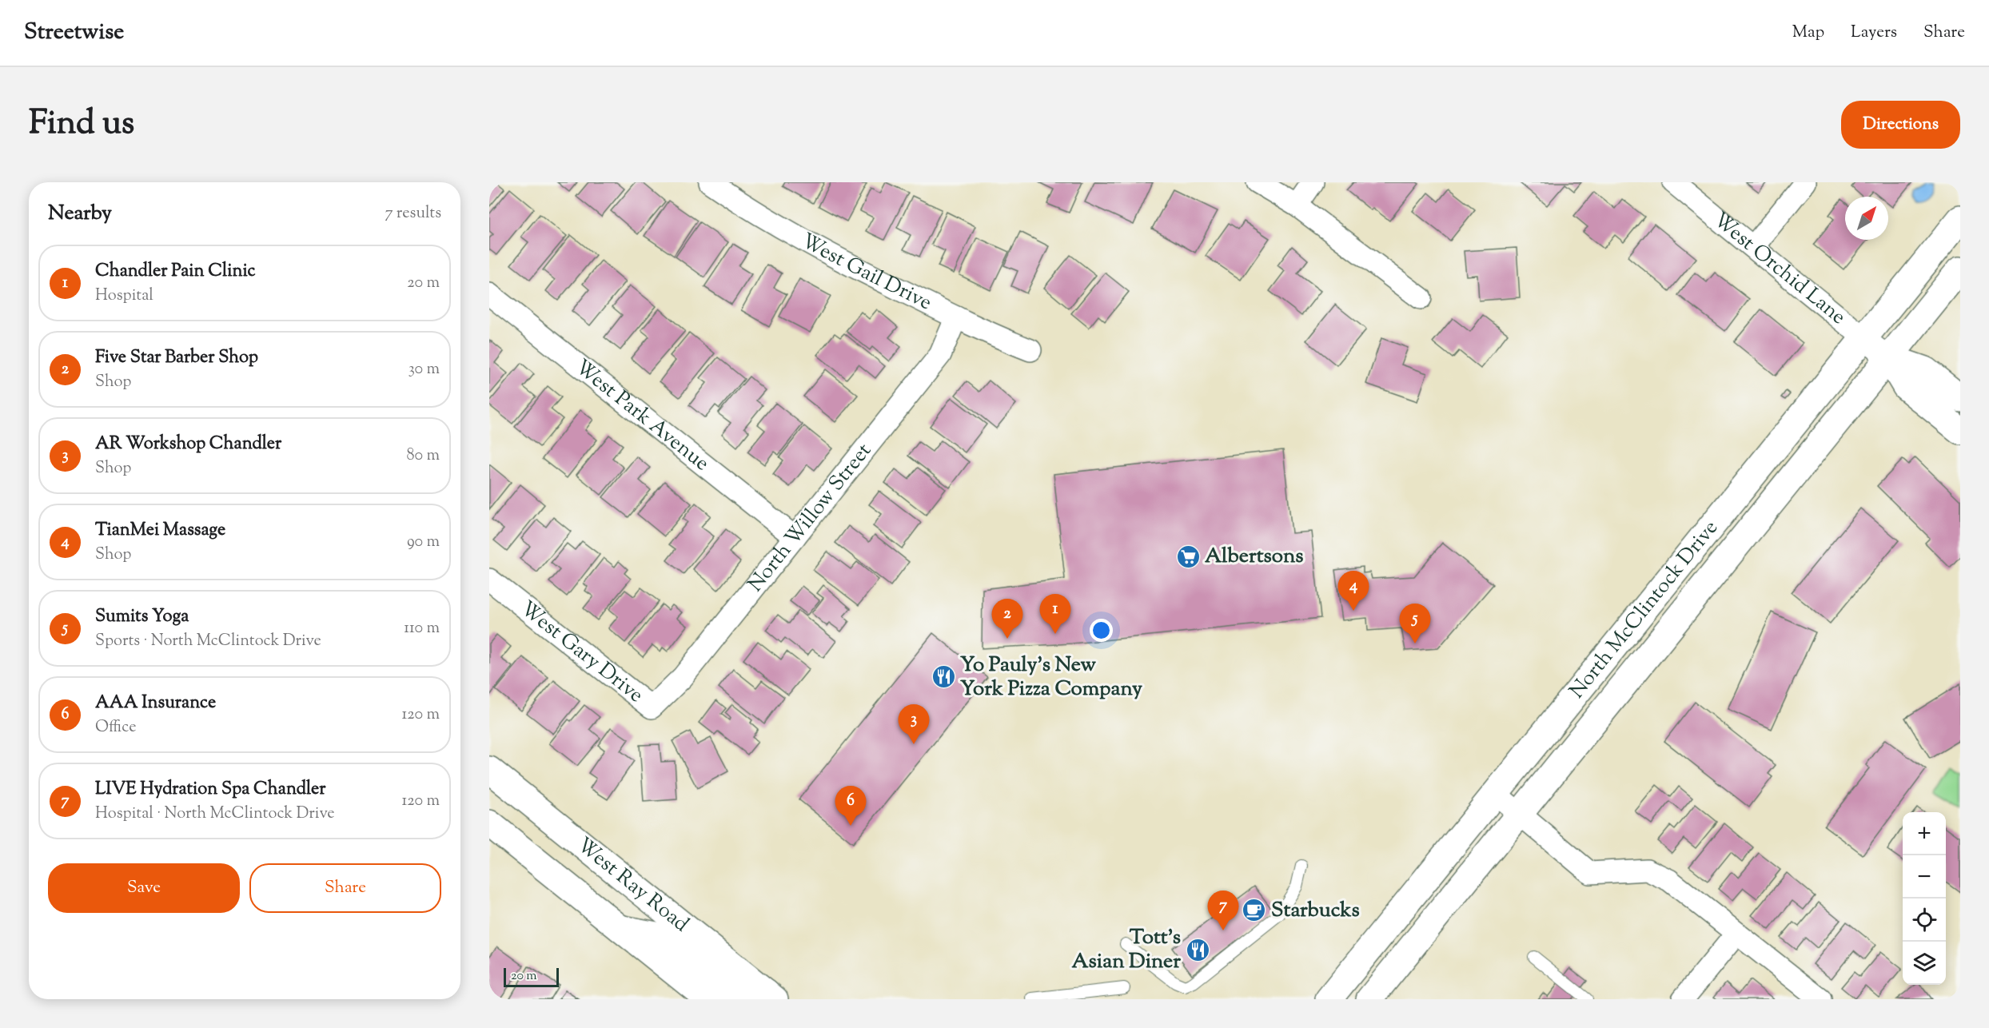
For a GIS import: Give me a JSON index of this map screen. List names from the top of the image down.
{
  "streets": {
    "main road": ["North McClintock Drive", "West Ray Road"],
    "street": [
      "West Orchid Lane",
      "West Gail Drive",
      "West Park Avenue",
      "North Willow Street",
      "West Gary Drive"
    ]
  },
  "crossings": [
    ["West Orchid Lane", "North McClintock Drive"],
    ["West Gail Drive", "North Willow Street"],
    ["West Park Avenue", "North Willow Street"],
    ["North Willow Street", "West Gary Drive"]
  ],
  "places": {
    "supermarket": ["Albertsons"],
    "restaurant": ["Yo Pauly's New York Pizza Company", "Tott's Asian Diner"],
    "cafe": ["Starbucks"]
  },
  "scale_bar": "20 m",
  "north": "top right",
  "page": {
    "header": "Streetwise",
    "nav": ["Map", "Layers", "Share"],
    "title": "Find us",
    "buttons": [
      "Directions",
      ["Save", "Share"]
    ],
    "heading": ["Nearby", "7 results"],
    "list": [
      {
        "mark": "1",
        "name": "Chandler Pain Clinic",
        "note": "Hospital",
        "value": "20 m"
      },
      {
        "mark": "2",
        "name": "Five Star Barber Shop",
        "note": "Shop",
        "value": "30 m"
      },
      {
        "mark": "3",
        "name": "AR Workshop Chandler",
        "note": "Shop",
        "value": "80 m"
      },
      {
        "mark": "4",
        "name": "TianMei Massage",
        "note": "Shop",
        "value": "90 m"
      },
      {
        "mark": "5",
        "name": "Sumits Yoga",
        "note": "Sports · North McClintock Drive",
        "value": "110 m"
      },
      {
        "mark": "6",
        "name": "AAA Insurance",
        "note": "Office",
        "value": "120 m"
      },
      {
        "mark": "7",
        "name": "LIVE Hydration Spa Chandler",
        "note": "Hospital · North McClintock Drive",
        "value": "120 m"
      }
    ],
    "pins": [
      "4",
      "1",
      "2",
      "5",
      "3",
      "6",
      "7"
    ],
    "map_buttons": ["+", "−"],
    "scale": "20 m"
  }
}
